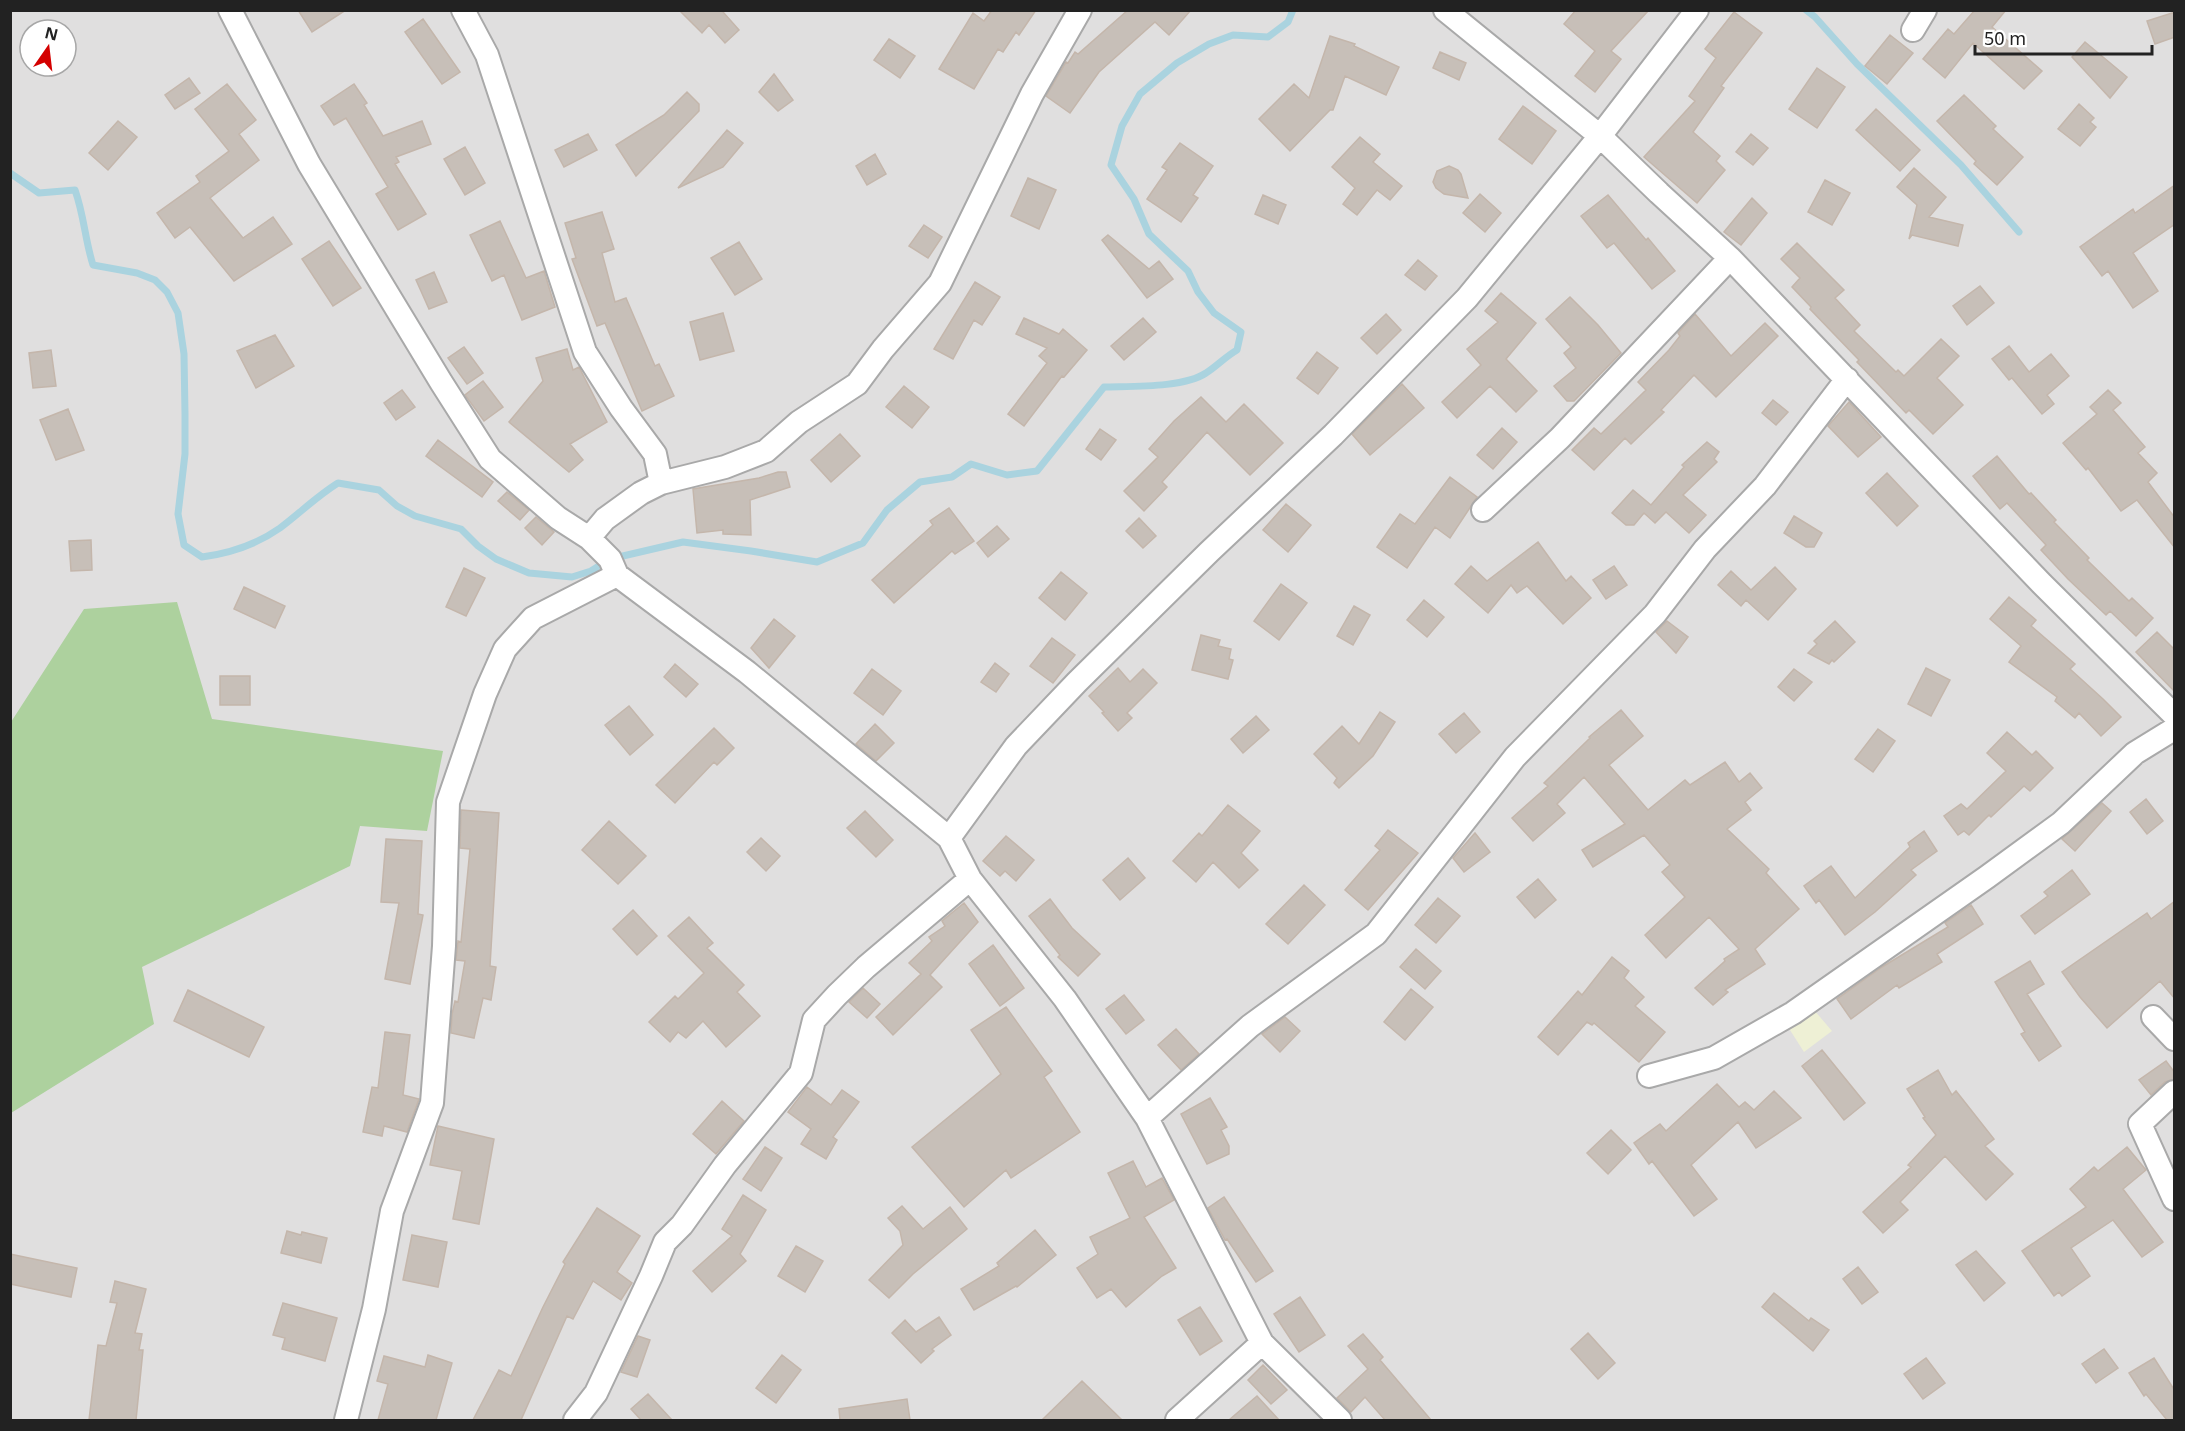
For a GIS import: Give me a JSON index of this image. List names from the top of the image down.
{
  "scale_bar": "50 m",
  "north": "top"
}
